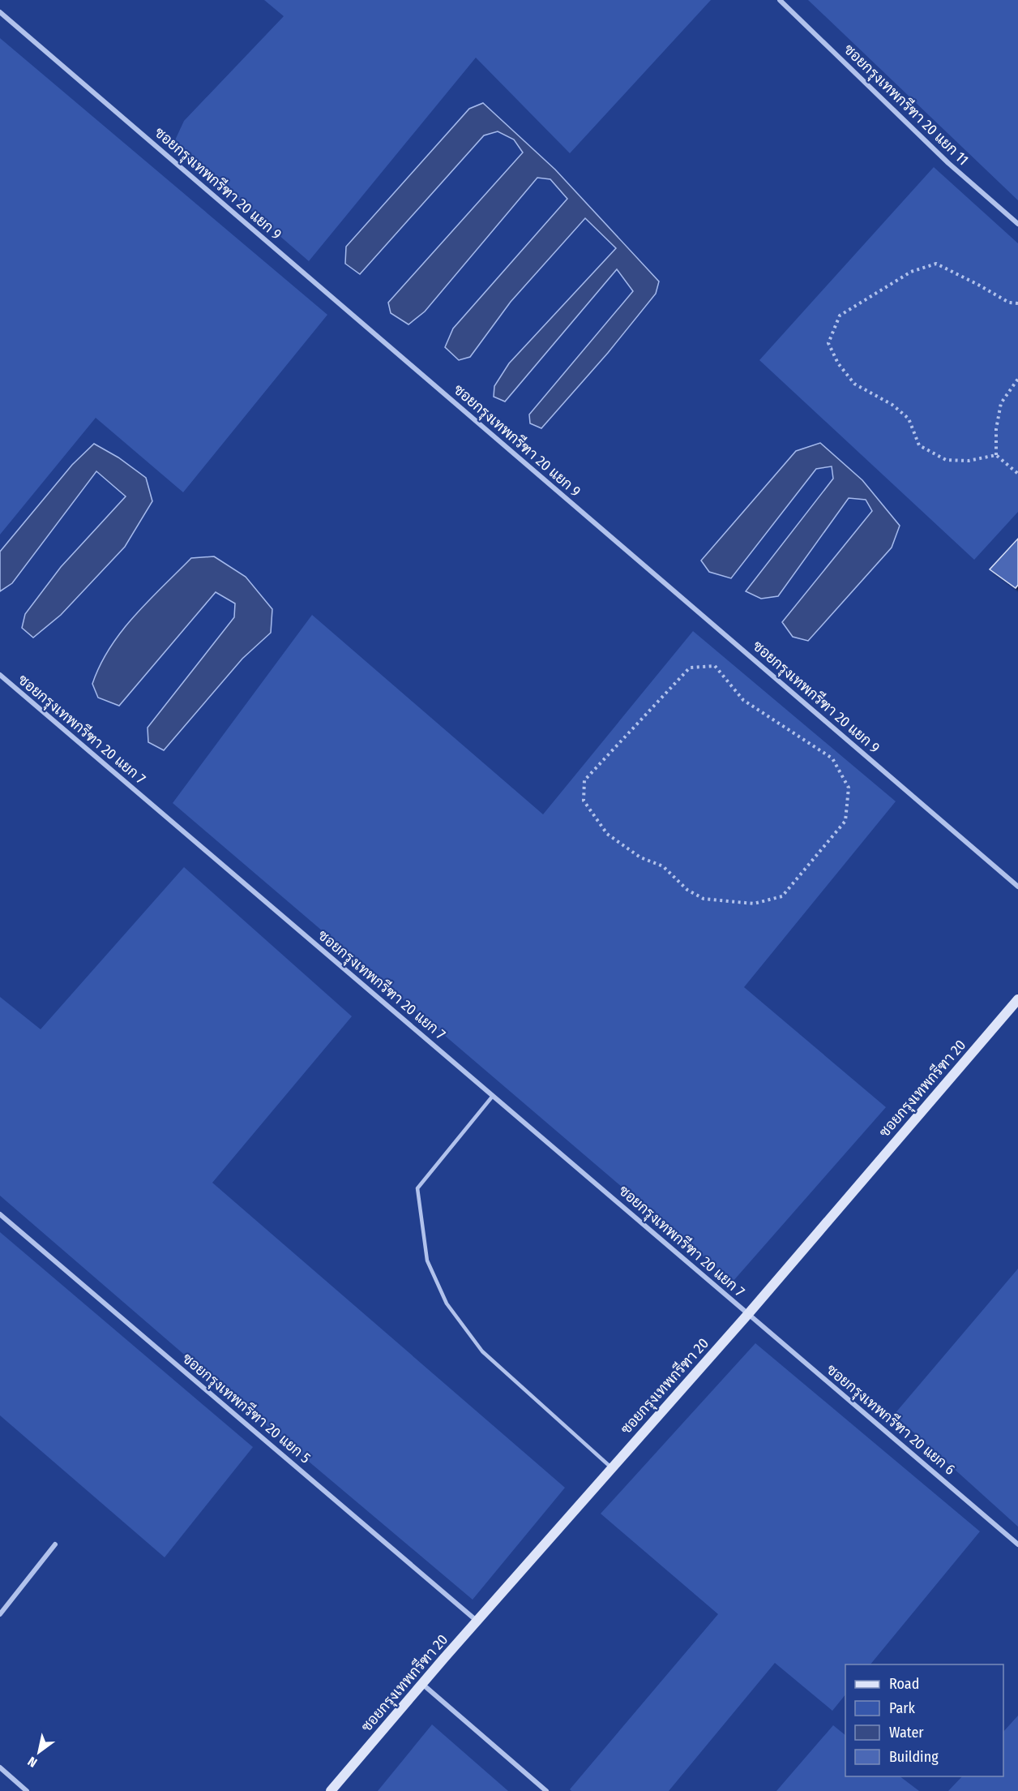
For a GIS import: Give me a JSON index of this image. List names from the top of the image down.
{
  "streets": {
    "street": [
      "ซอยกรุงเทพกรีฑา 20 แยก 11",
      "ซอยกรุงเทพกรีฑา 20 แยก 9",
      "ซอยกรุงเทพกรีฑา 20 แยก 7",
      "ซอยกรุงเทพกรีฑา 20",
      "ซอยกรุงเทพกรีฑา 20 แยก 5",
      "ซอยกรุงเทพกรีฑา 20 แยก 6"
    ]
  },
  "crossings": [
    ["ซอยกรุงเทพกรีฑา 20 แยก 7", "ซอยกรุงเทพกรีฑา 20"],
    ["ซอยกรุงเทพกรีฑา 20 แยก 7", "ซอยกรุงเทพกรีฑา 20 แยก 6"],
    ["ซอยกรุงเทพกรีฑา 20", "ซอยกรุงเทพกรีฑา 20 แยก 5"],
    ["ซอยกรุงเทพกรีฑา 20", "ซอยกรุงเทพกรีฑา 20 แยก 6"]
  ],
  "legend": [
    "Road",
    "Park",
    "Water",
    "Building"
  ],
  "north": "bottom left"
}
